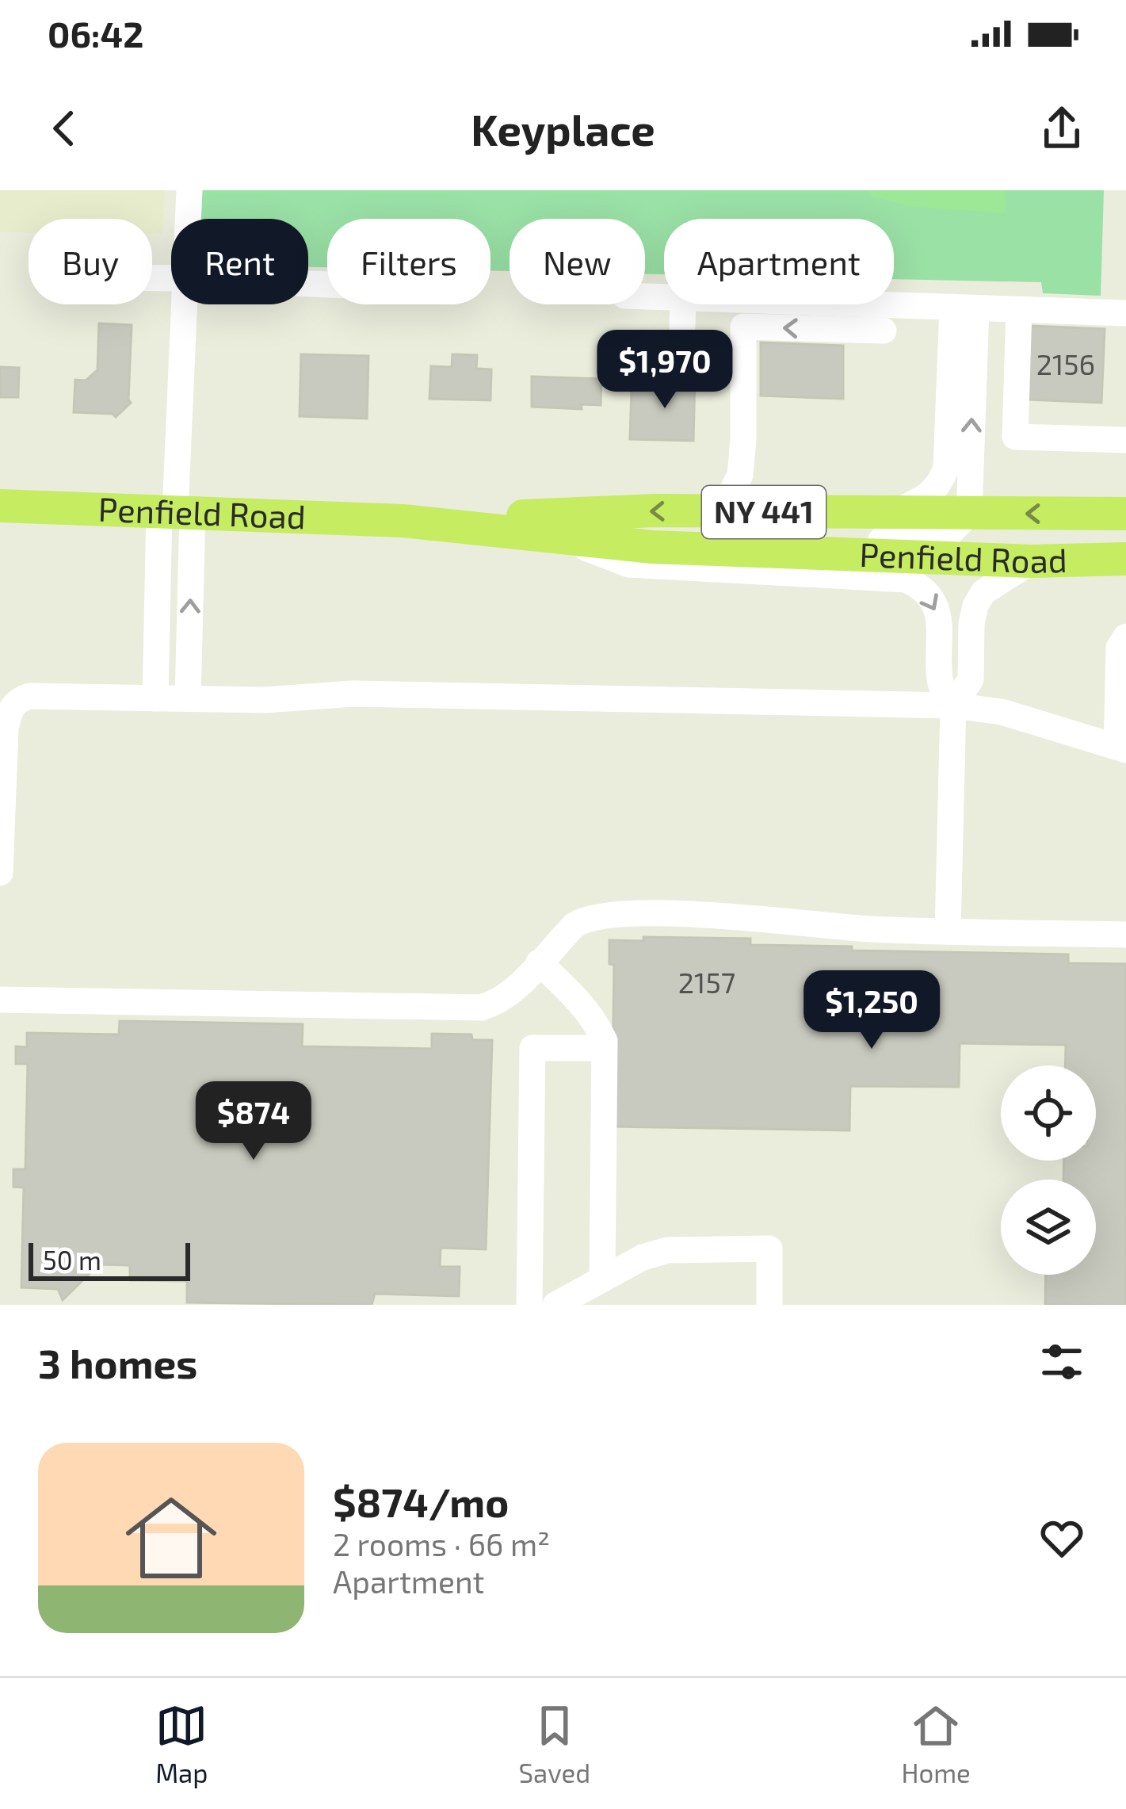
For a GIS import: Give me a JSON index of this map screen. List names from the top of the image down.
{
  "streets": {
    "main road": ["NY 441", "Penfield Road"]
  },
  "house_numbers": ["2156", "2157"],
  "scale_bar": "50 m",
  "page": {
    "status": "06:42",
    "header": "Keyplace",
    "chip": [
      "Buy",
      "Rent",
      "Filters",
      "New",
      "Apartment"
    ],
    "price": ["$1,970", "$1,250", "$874"],
    "scale": "50 m",
    "heading": "3 homes",
    "list": [
      {
        "name": "$874/mo",
        "note": "2 rooms · 66 m² · Apartment"
      }
    ],
    "tabs": ["Map", "Saved", "Home"]
  }
}
